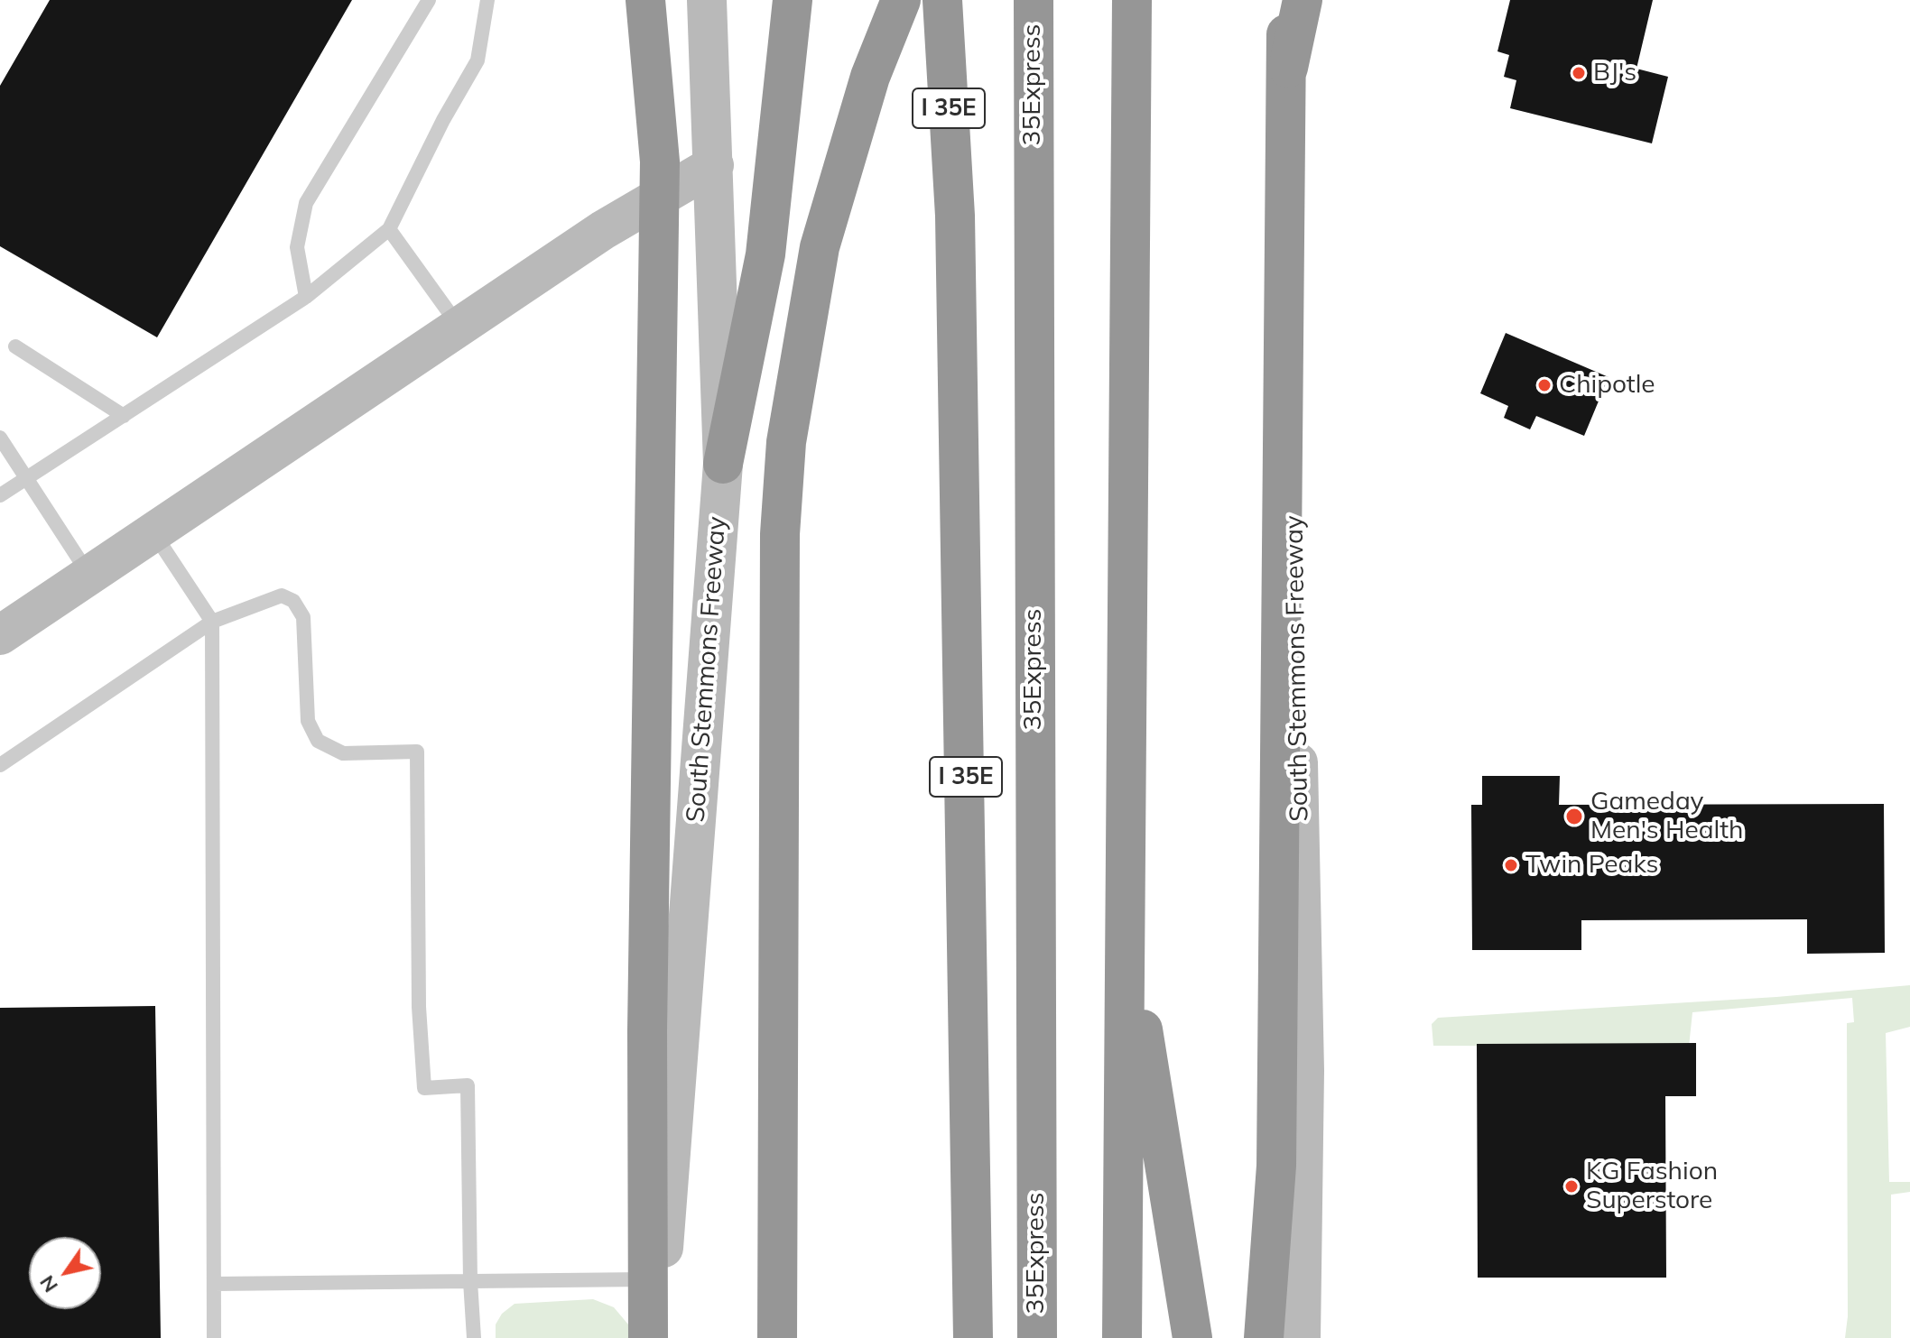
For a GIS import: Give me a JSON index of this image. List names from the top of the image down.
{
  "streets": {
    "highway": ["35Express", "I 35E"],
    "main road": ["South Stemmons Freeway"]
  },
  "places": [
    "BJ's",
    "Chipotle",
    "Gameday Men's Health",
    "Twin Peaks",
    "KG Fashion Superstore"
  ],
  "north": "bottom left"
}
